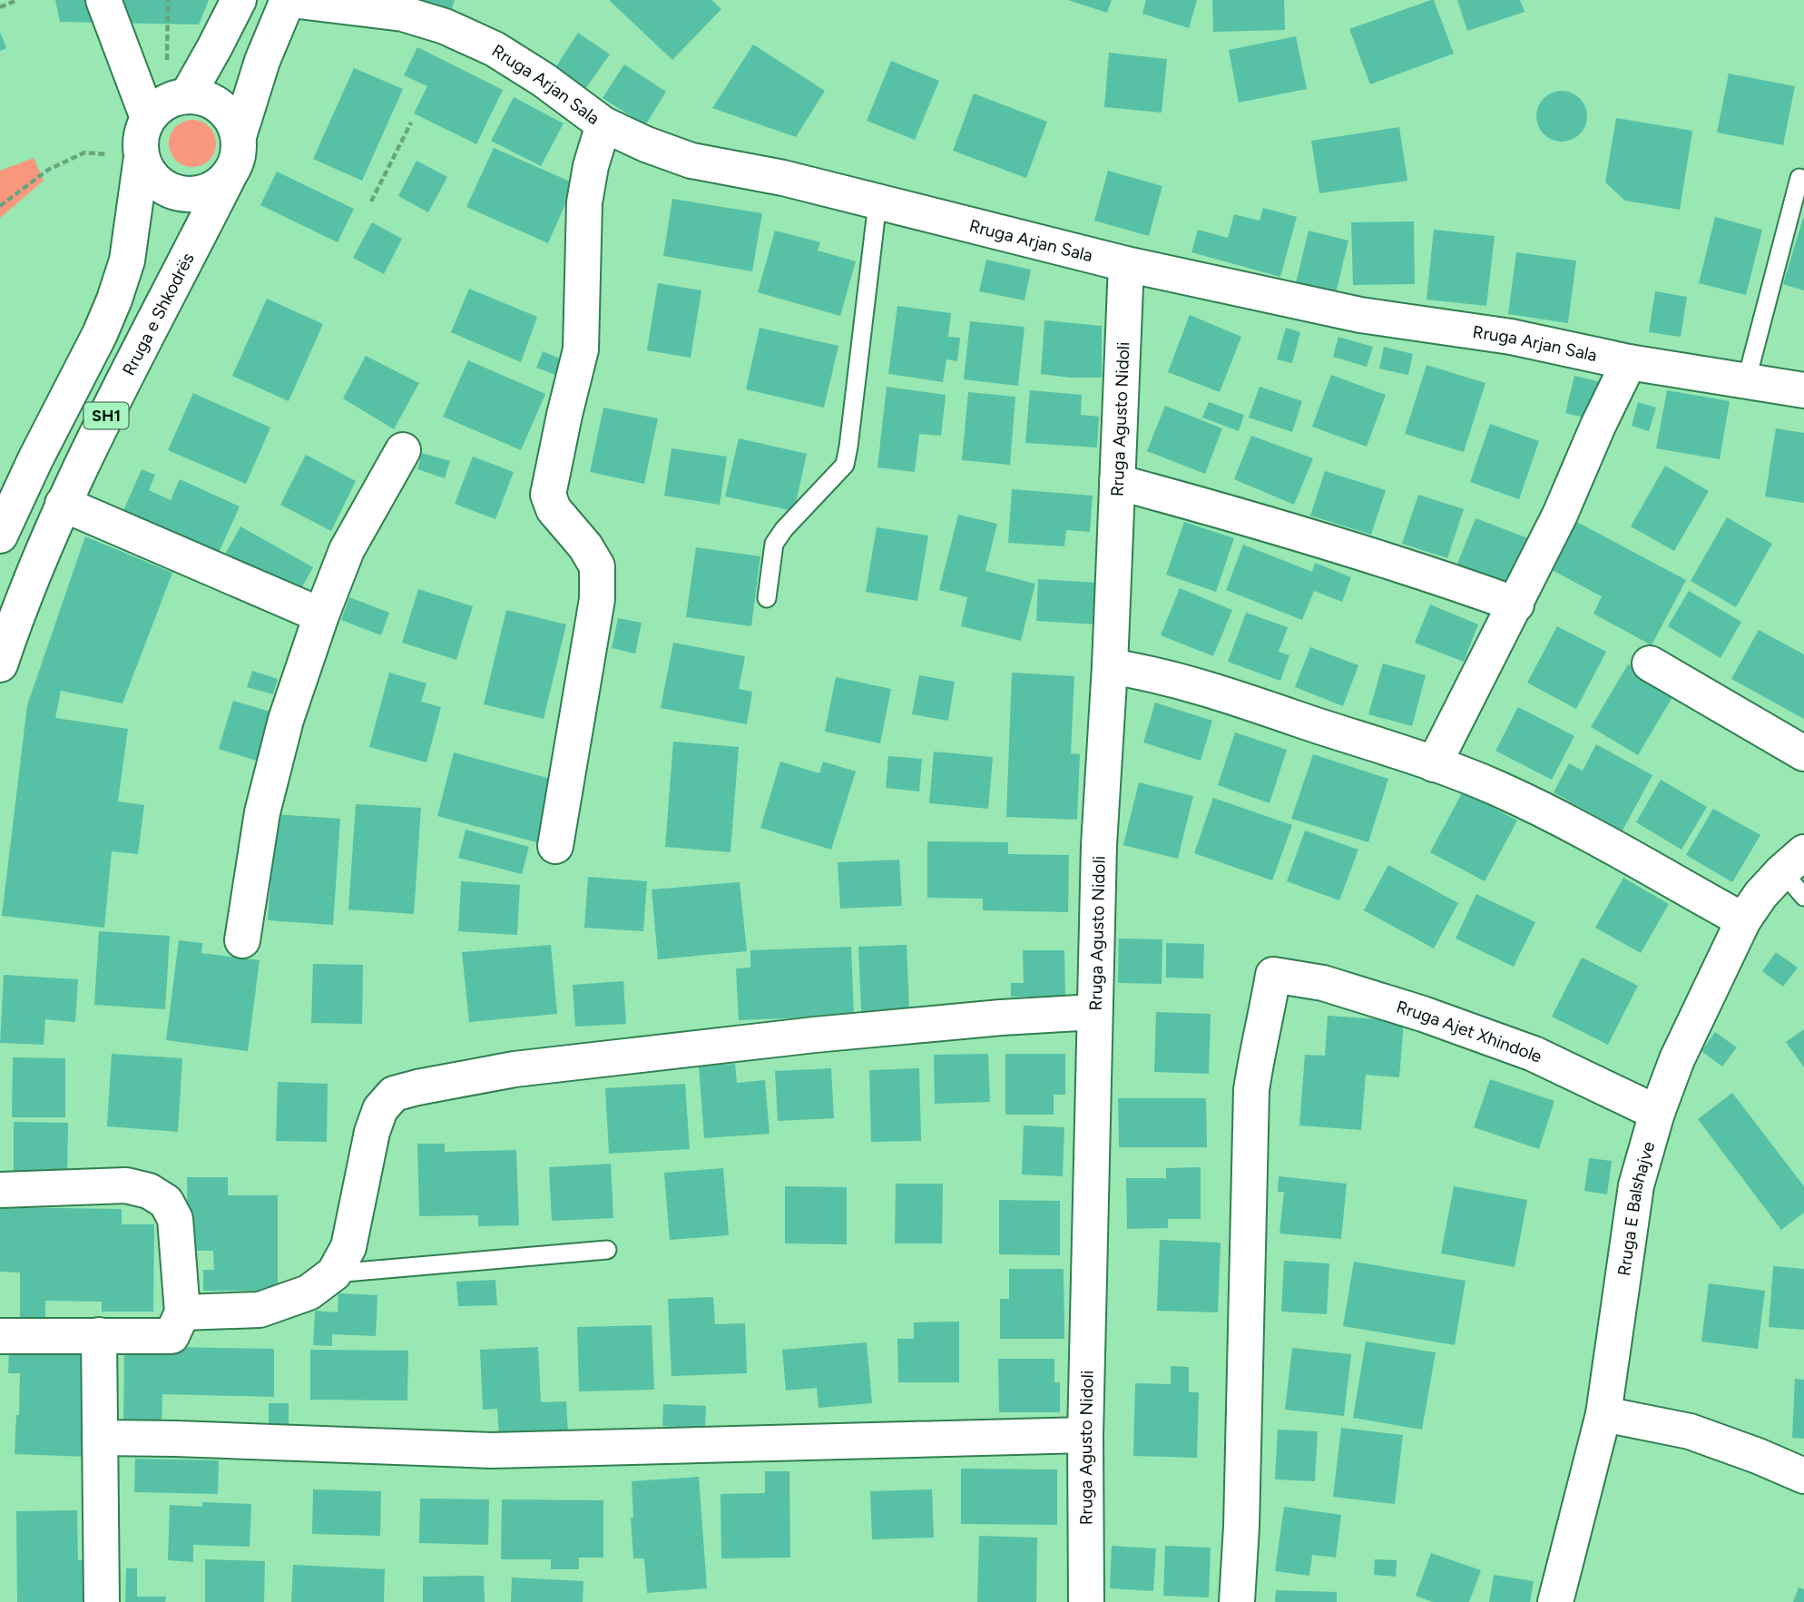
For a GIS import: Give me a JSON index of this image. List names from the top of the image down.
{
  "streets": {
    "street": [
      "Rruga Arjan Sala",
      "Rruga e Shkodrës",
      "SH1",
      "Rruga Agusto Nidoli",
      "Rruga Ajet Xhindole",
      "Rruga E Balshajve"
    ]
  },
  "crossings": [
    ["Rruga Arjan Sala", "SH1"],
    ["Rruga Arjan Sala", "Rruga Agusto Nidoli"],
    ["Rruga e Shkodrës", "SH1"],
    ["Rruga Ajet Xhindole", "Rruga E Balshajve"]
  ]
}
